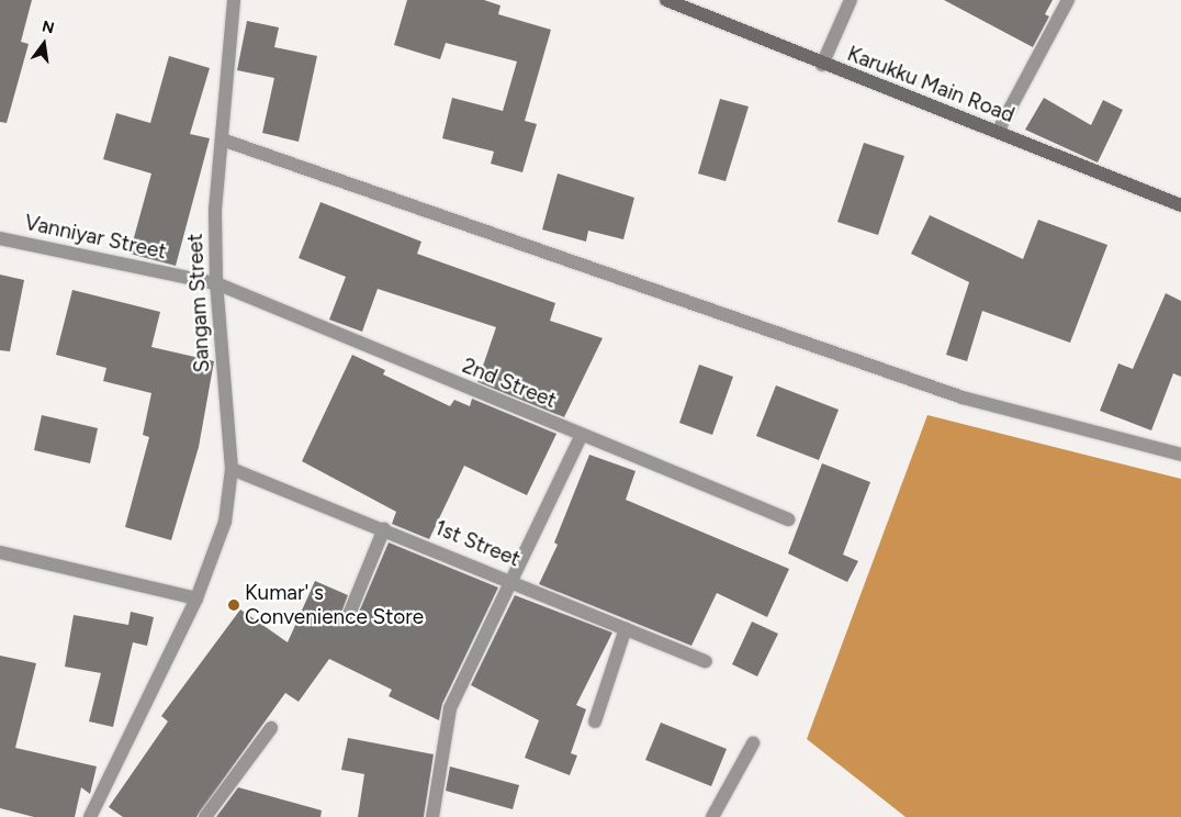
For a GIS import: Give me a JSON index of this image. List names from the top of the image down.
{
  "streets": {
    "main road": ["Karukku Main Road"],
    "street": [
      "Vanniyar Street",
      "Sangam Street",
      "2nd Street",
      "1st Street"
    ]
  },
  "crossings": [
    ["Vanniyar Street", "Sangam Street"],
    ["Vanniyar Street", "2nd Street"],
    ["Sangam Street", "2nd Street"],
    ["Sangam Street", "1st Street"]
  ],
  "places": ["Kumar' s Convenience Store"],
  "north": "top"
}
